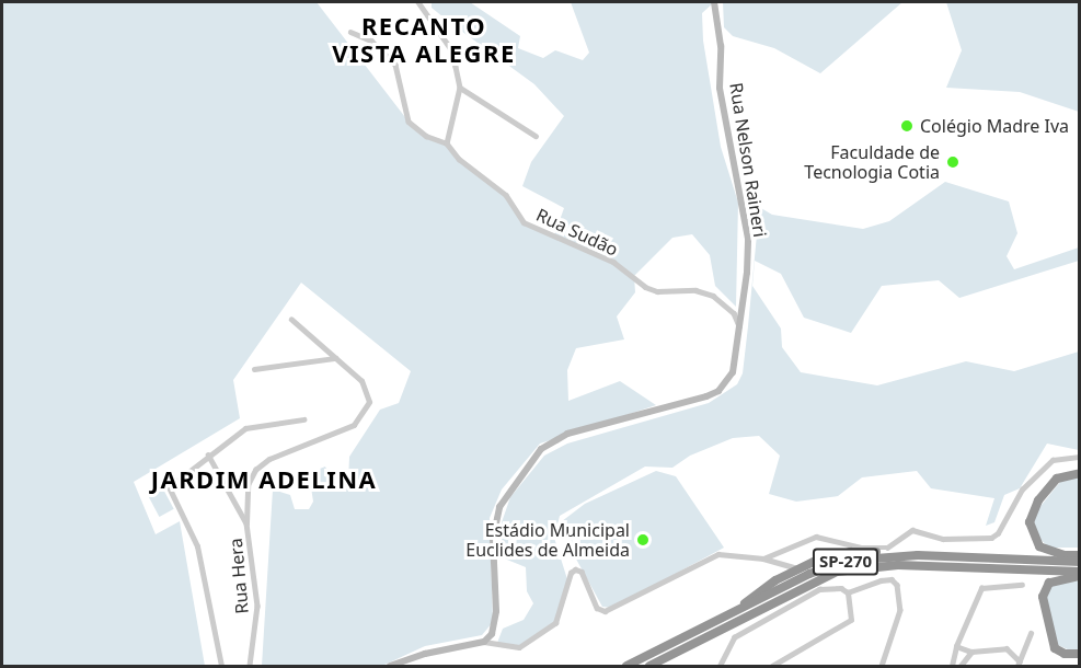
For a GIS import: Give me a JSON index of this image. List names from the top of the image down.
{
  "streets": {
    "highway": ["SP-270"],
    "main road": ["Rua Nelson Raineri"],
    "street": ["Rua Sudão", "Rua Hera"]
  },
  "crossings": [
    ["Rua Nelson Raineri", "Rua Sudão"]
  ],
  "districts": ["RECANTO VISTA ALEGRE", "JARDIM ADELINA"],
  "places": ["Colégio Madre Iva", "Faculdade de Tecnologia Cotia", "Estádio Municipal Euclides de Almeida"]
}
